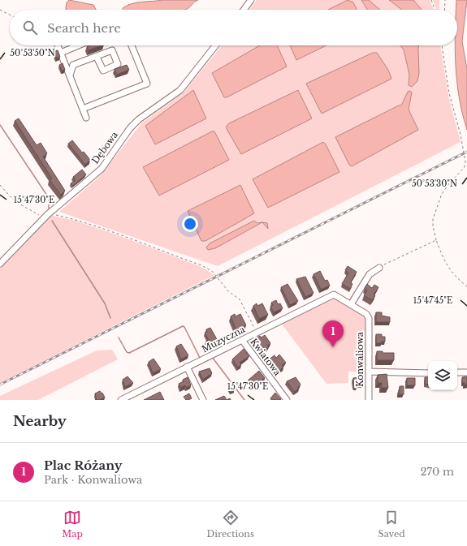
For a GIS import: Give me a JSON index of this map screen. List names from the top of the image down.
{
  "streets": {
    "street": [
      "Dębowa",
      "Muzyczna",
      "Kwiatowa",
      "Konwaliowa"
    ]
  },
  "crossings": [
    ["Muzyczna", "Kwiatowa"],
    ["Muzyczna", "Konwaliowa"]
  ],
  "page": {
    "search": "Search here",
    "pins": "1",
    "heading": "Nearby",
    "list": [
      {
        "mark": "1",
        "name": "Plac Różany",
        "note": "Park · Konwaliowa",
        "value": "270 m"
      }
    ],
    "nav": ["Map", "Directions", "Saved"]
  },
  "coordinates": [
    "50°53'50\"N",
    "50°53'30\"N",
    "15°47'30\"E",
    "15°47'45\"E"
  ]
}
